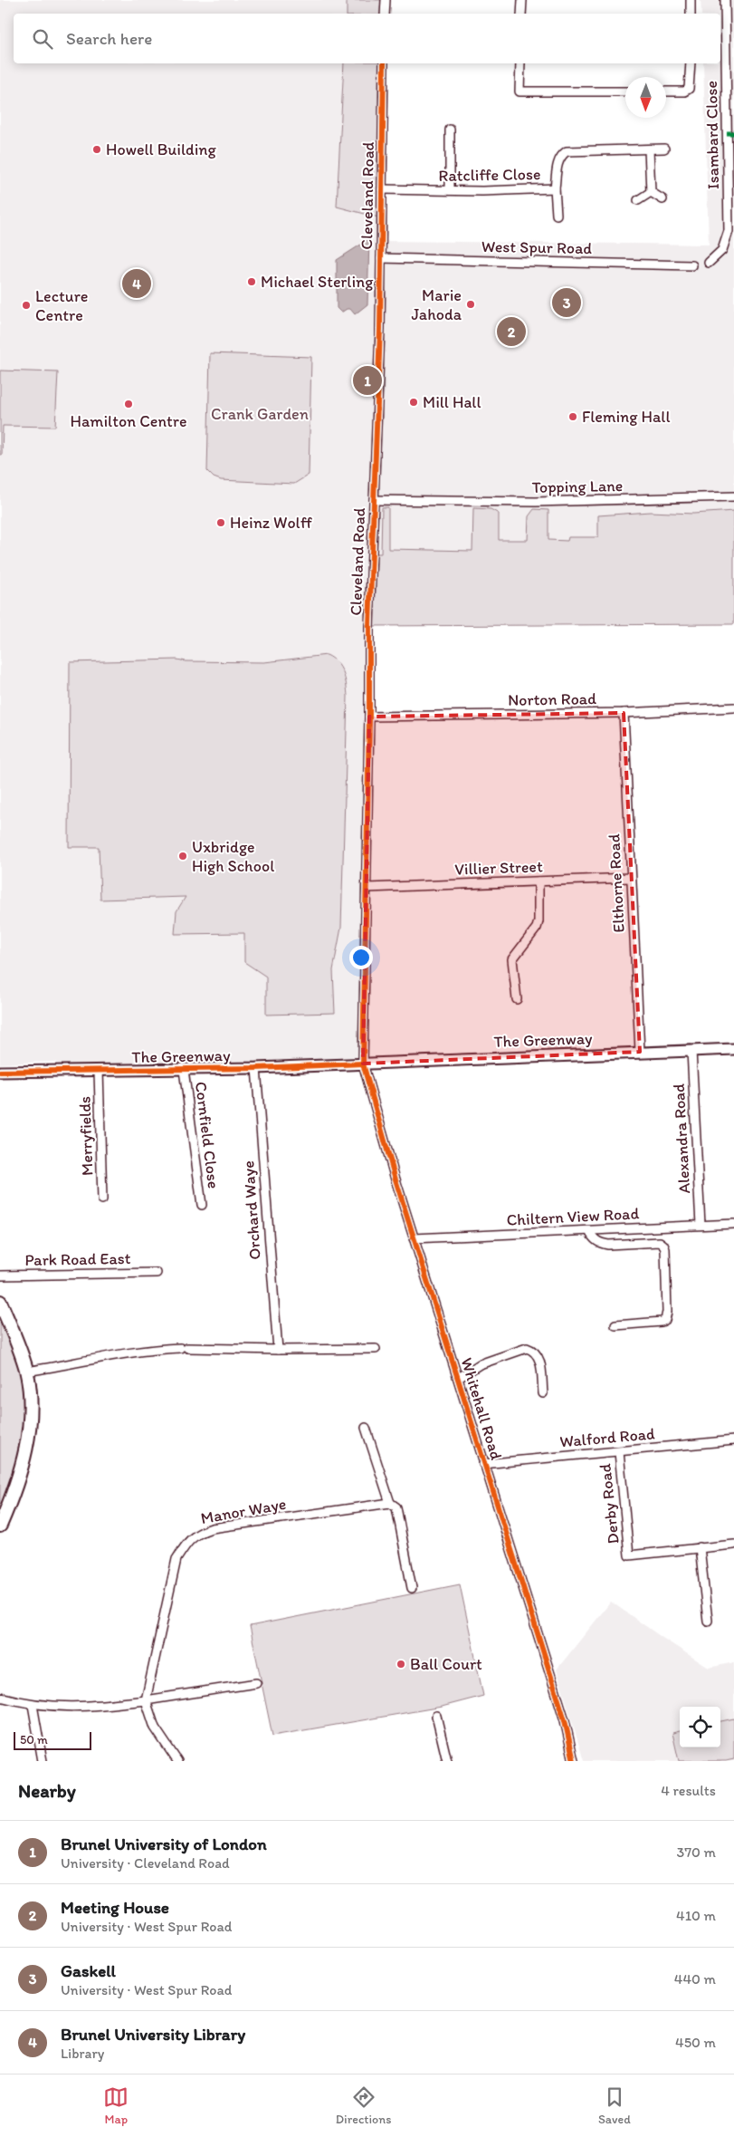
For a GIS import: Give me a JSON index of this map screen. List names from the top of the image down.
{
  "streets": {
    "street": [
      "Isambard Close",
      "Ratcliffe Close",
      "Cleveland Road",
      "West Spur Road",
      "Topping Lane",
      "Norton Road",
      "Villier Street",
      "Elthorne Road",
      "The Greenway",
      "Cornfield Close",
      "Merryfields",
      "Alexandra Road",
      "Orchard Waye",
      "Chiltern View Road",
      "Park Road East",
      "Whitehall Road",
      "Walford Road",
      "Derby Road",
      "Manor Waye"
    ]
  },
  "crossings": [
    ["Ratcliffe Close", "Cleveland Road"],
    ["Cleveland Road", "West Spur Road"],
    ["Cleveland Road", "Topping Lane"],
    ["Cleveland Road", "Norton Road"],
    ["Cleveland Road", "Villier Street"],
    ["Cleveland Road", "The Greenway"],
    ["Cleveland Road", "Whitehall Road"],
    ["Norton Road", "Elthorne Road"],
    ["Villier Street", "Elthorne Road"],
    ["Elthorne Road", "The Greenway"],
    ["The Greenway", "Cornfield Close"],
    ["The Greenway", "Merryfields"],
    ["The Greenway", "Alexandra Road"],
    ["The Greenway", "Orchard Waye"],
    ["The Greenway", "Whitehall Road"],
    ["Alexandra Road", "Chiltern View Road"],
    ["Chiltern View Road", "Whitehall Road"],
    ["Whitehall Road", "Walford Road"],
    ["Walford Road", "Derby Road"]
  ],
  "parks": ["Crank Garden"],
  "places": [
    "Howell Building",
    "Michael Sterling",
    "Marie Jahoda",
    "Lecture Centre",
    "Mill Hall",
    "Hamilton Centre",
    "Fleming Hall",
    "Heinz Wolff",
    "Uxbridge High School",
    "Ball Court"
  ],
  "scale_bar": "50 m",
  "north": "bottom",
  "page": {
    "search": "Search here",
    "pins": [
      "4",
      "3",
      "2",
      "1"
    ],
    "scale": "50 m",
    "heading": ["Nearby", "4 results"],
    "list": [
      {
        "mark": "1",
        "name": "Brunel University of London",
        "note": "University · Cleveland Road",
        "value": "370 m"
      },
      {
        "mark": "2",
        "name": "Meeting House",
        "note": "University · West Spur Road",
        "value": "410 m"
      },
      {
        "mark": "3",
        "name": "Gaskell",
        "note": "University · West Spur Road",
        "value": "440 m"
      },
      {
        "mark": "4",
        "name": "Brunel University Library",
        "note": "Library",
        "value": "450 m"
      }
    ],
    "nav": ["Map", "Directions", "Saved"]
  }
}
